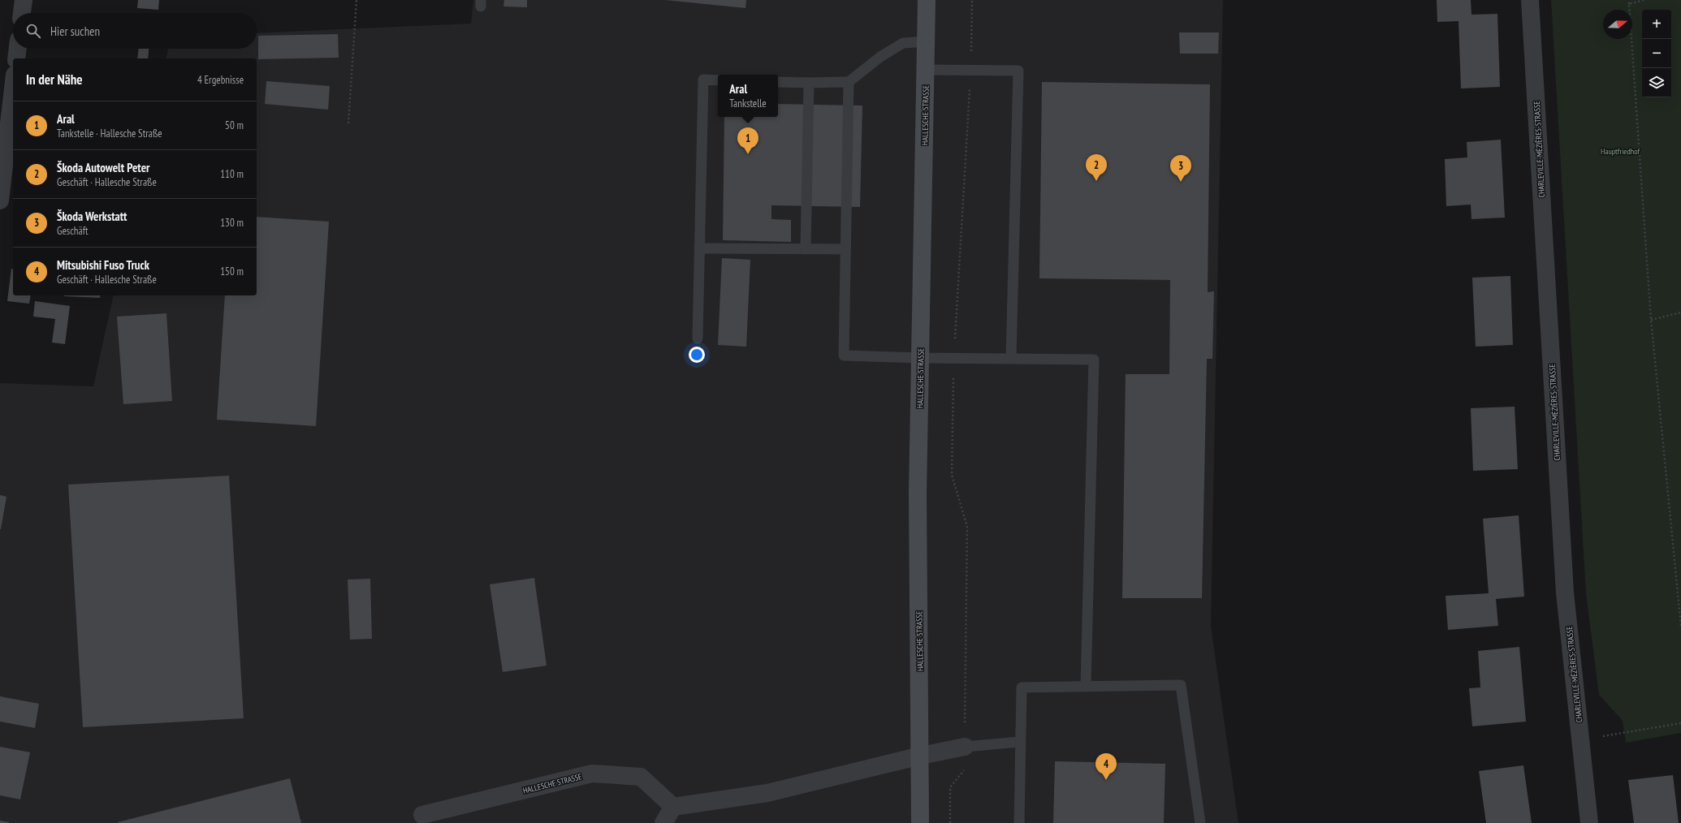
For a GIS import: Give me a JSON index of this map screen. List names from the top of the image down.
{
  "streets": {
    "main road": ["HALLESCHE STRASSE"],
    "street": ["CHARLEVILLE-MÉZIÈRES-STRASSE"]
  },
  "parks": ["Hauptfriedhof"],
  "north": "right",
  "page": {
    "map_buttons": ["+", "−"],
    "search": "Hier suchen",
    "heading": ["In der Nähe", "4 Ergebnisse"],
    "popup": ["Aral", "Tankstelle"],
    "list": [
      {
        "mark": "1",
        "name": "Aral",
        "note": "Tankstelle · Hallesche Straße",
        "value": "50 m"
      },
      {
        "mark": "2",
        "name": "Škoda Autowelt Peter",
        "note": "Geschäft · Hallesche Straße",
        "value": "110 m"
      },
      {
        "mark": "3",
        "name": "Škoda Werkstatt",
        "note": "Geschäft",
        "value": "130 m"
      },
      {
        "mark": "4",
        "name": "Mitsubishi Fuso Truck",
        "note": "Geschäft · Hallesche Straße",
        "value": "150 m"
      }
    ],
    "pins": [
      "1",
      "2",
      "3",
      "4"
    ]
  }
}
